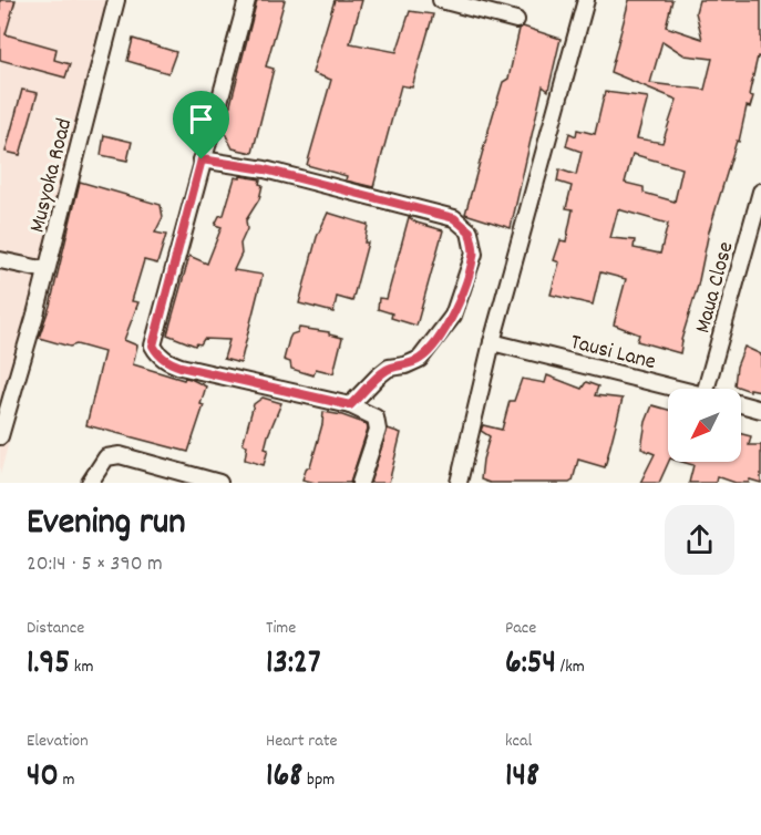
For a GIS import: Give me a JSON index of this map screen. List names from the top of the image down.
{
  "streets": {
    "street": ["Musyoka Road", "Maua Close", "Tausi Lane"]
  },
  "north": "bottom left",
  "page": {
    "heading": ["Evening run", "20:14 · 5 × 390 m"],
    "stats": [
      ["Distance", "1.95 km"],
      ["Time", "13:27"],
      ["Pace", "6:54 /km"],
      ["Elevation", "40 m"],
      ["Heart rate", "168 bpm"],
      ["kcal", "148"]
    ]
  }
}
